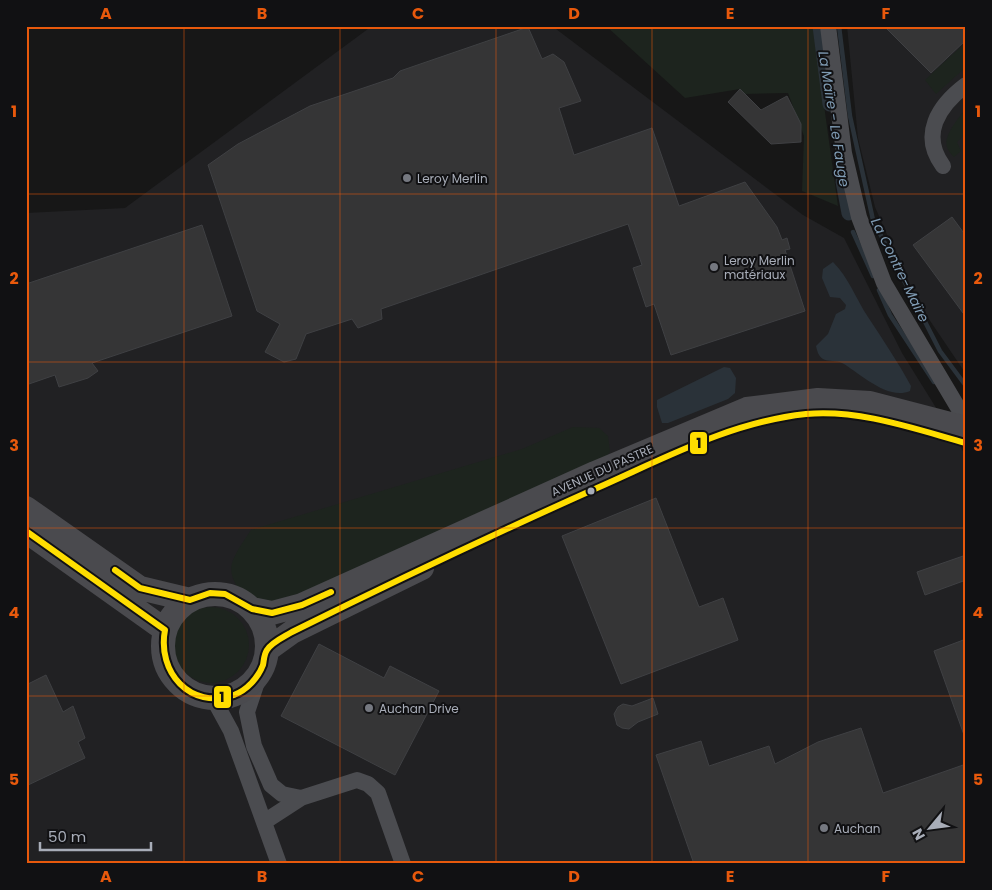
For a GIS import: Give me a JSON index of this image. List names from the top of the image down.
{
  "streets": {
    "street": ["AVENUE DU PASTRE"]
  },
  "water": ["La Maïre - Le Fauge", "La Contre-Maïre"],
  "places": [
    "Leroy Merlin",
    "Leroy Merlin matériaux",
    "Auchan Drive",
    "Auchan"
  ],
  "lines": ["transit line 1"],
  "scale_bar": "50 m",
  "north": "bottom left",
  "grid": {
    "columns": [
      "A",
      "B",
      "C",
      "D",
      "E",
      "F"
    ],
    "rows": [
      "1",
      "2",
      "3",
      "4",
      "5"
    ]
  }
}
